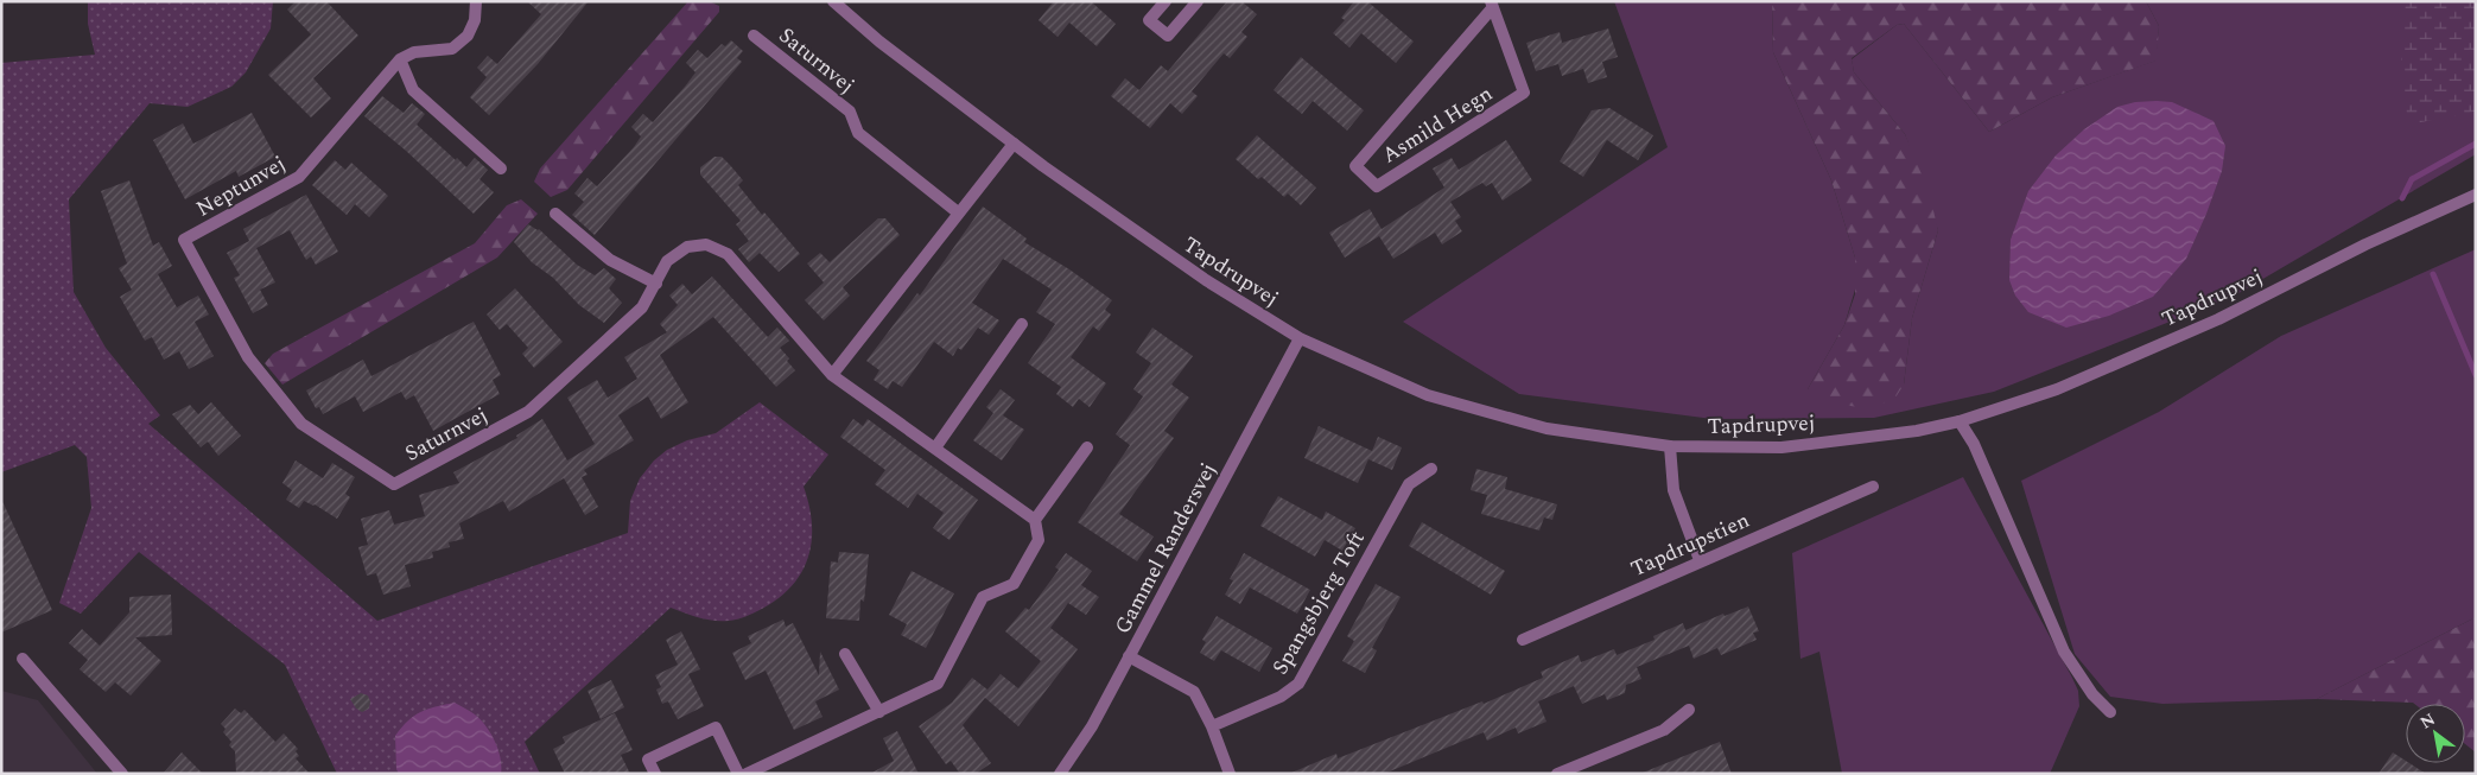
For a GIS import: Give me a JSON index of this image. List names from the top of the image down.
{
  "streets": {
    "street": [
      "Saturnvej",
      "Asmild Hegn",
      "Neptunvej",
      "Tapdrupvej",
      "Tapdrupstien",
      "Gammel Randersvej",
      "Spangsbjerg Toft"
    ]
  },
  "crossings": [
    ["Saturnvej", "Neptunvej"],
    ["Tapdrupvej", "Gammel Randersvej"]
  ],
  "north": "top left"
}
